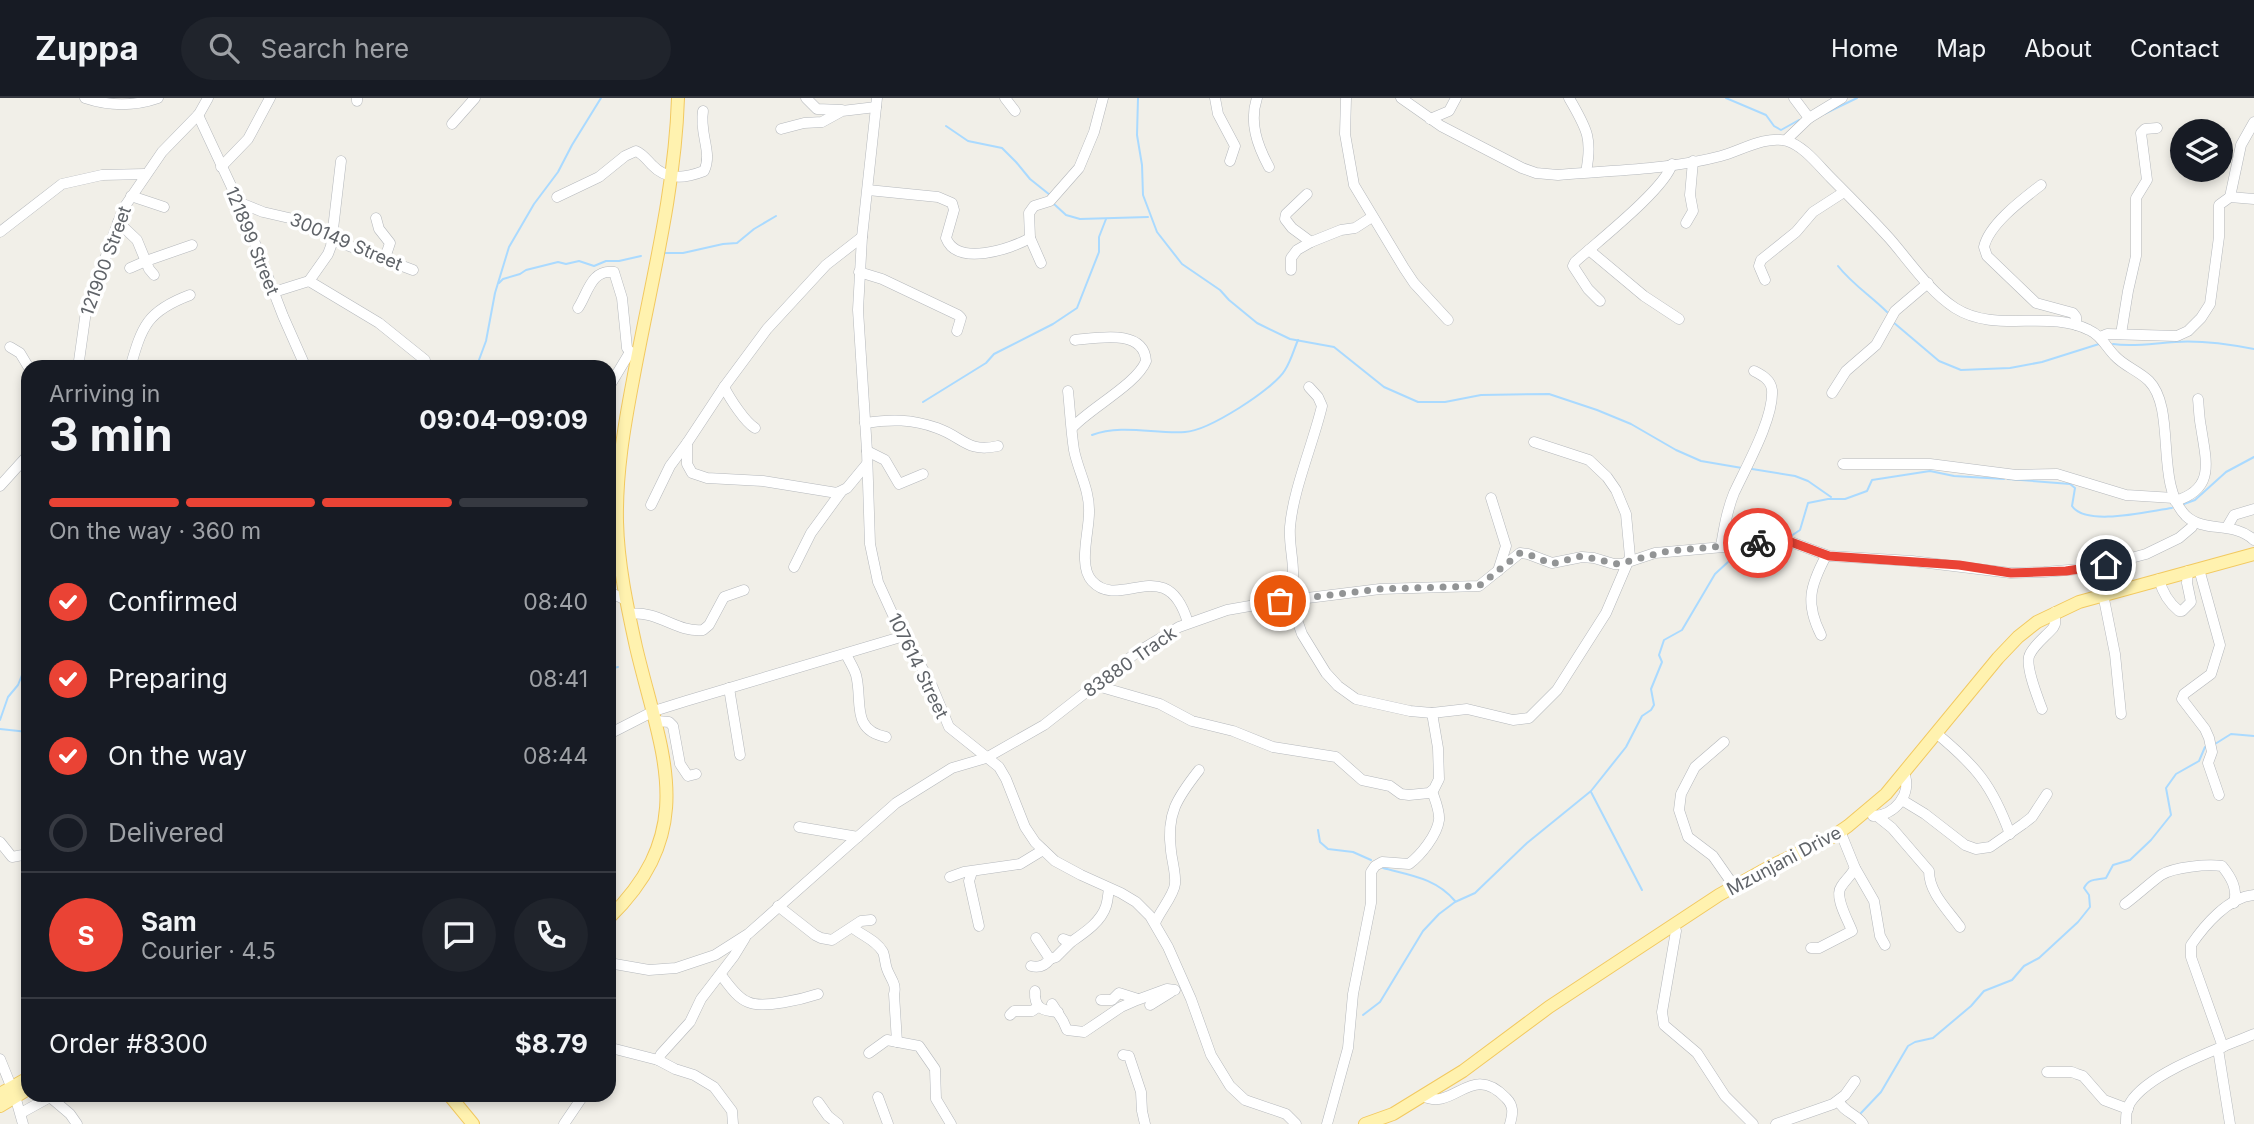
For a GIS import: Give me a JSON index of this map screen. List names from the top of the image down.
{
  "streets": {
    "main road": ["Mzunjani Drive"],
    "street": [
      "121899 Street",
      "300149 Street",
      "121900 Street",
      "83880 Track",
      "107614 Street"
    ]
  },
  "crossings": [
    ["121899 Street", "300149 Street"],
    ["121899 Street", "121900 Street"],
    ["83880 Track", "107614 Street"]
  ],
  "page": {
    "header": "Zuppa",
    "search": "Search here",
    "nav": [
      "Home",
      "Map",
      "About",
      "Contact"
    ],
    "heading": ["3 min", "Arriving in", "09:04–09:09"],
    "panel": [
      "Sam",
      "Courier · 4.5",
      "Order #8300",
      "$8.79"
    ],
    "bar": "On the way · 360 m",
    "list": [
      ["Confirmed", "08:40"],
      ["Preparing", "08:41"],
      ["On the way", "08:44"],
      "Delivered"
    ],
    "round": "S"
  }
}
